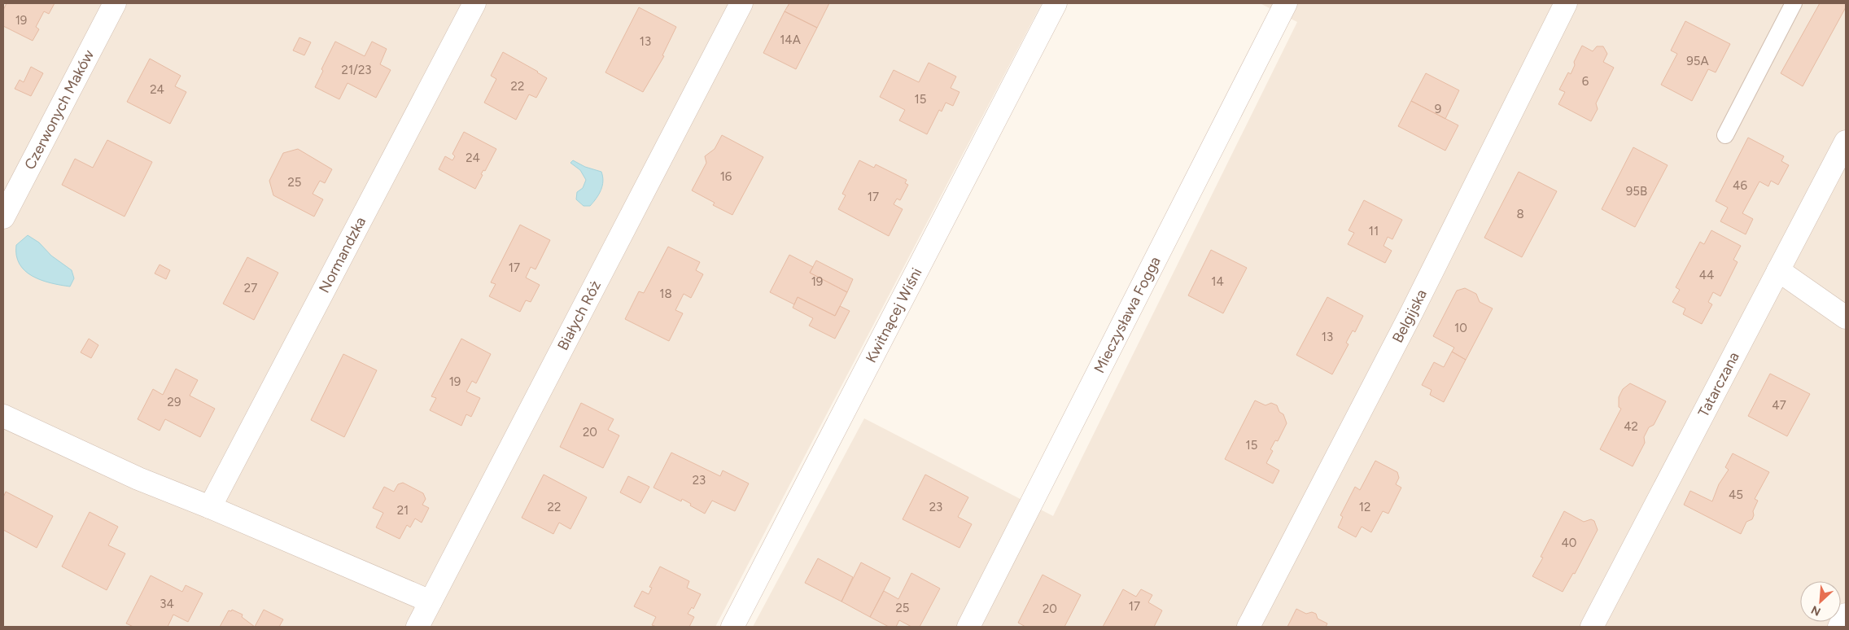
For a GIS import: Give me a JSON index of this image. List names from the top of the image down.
{
  "streets": {
    "street": [
      "Czerwonych Maków",
      "Normandzka",
      "Białych Róż",
      "Kwitnącej Wiśni",
      "Mieczysława Fogga",
      "Belgijska",
      "Tatarczana"
    ]
  },
  "house_numbers": [
    "19",
    "14A",
    "13",
    "95A",
    "21/23",
    "6",
    "22",
    "24",
    "15",
    "9",
    "24",
    "16",
    "25",
    "46",
    "95B",
    "17",
    "8",
    "11",
    "17",
    "44",
    "19",
    "14",
    "27",
    "18",
    "10",
    "13",
    "19",
    "29",
    "47",
    "42",
    "20",
    "15",
    "23",
    "45",
    "22",
    "23",
    "12",
    "21",
    "40",
    "34",
    "17",
    "25",
    "20"
  ],
  "north": "bottom left"
}
